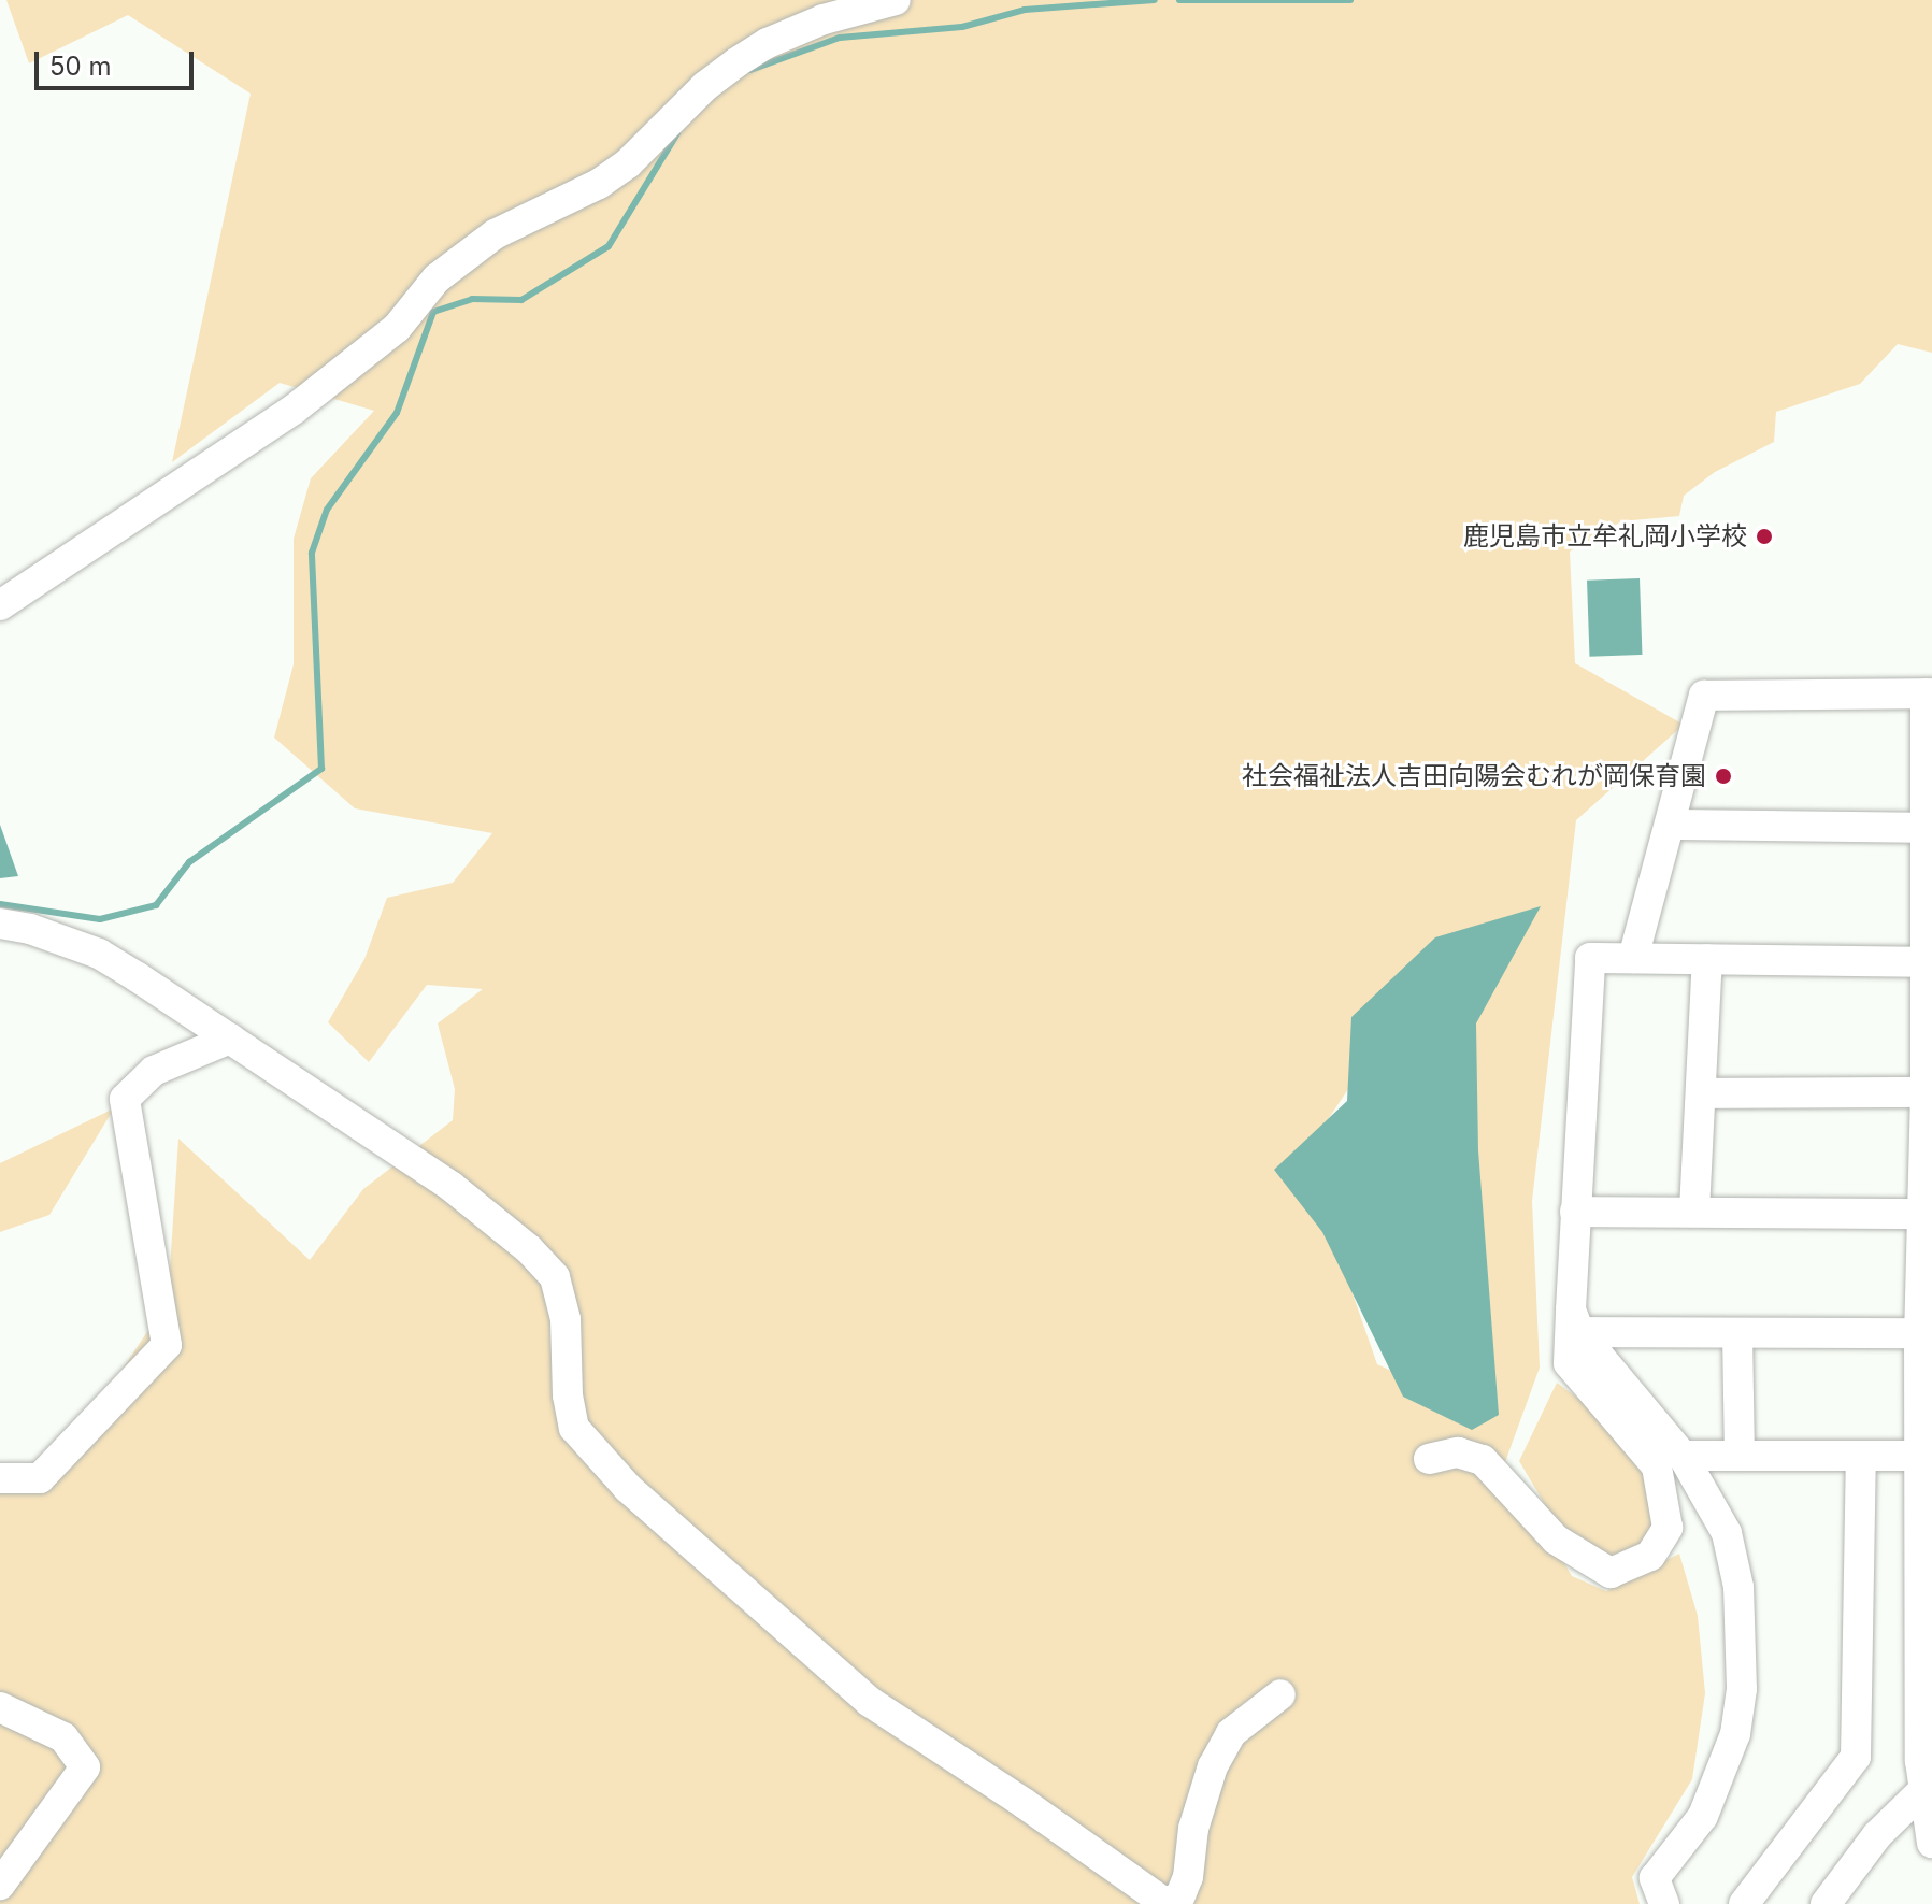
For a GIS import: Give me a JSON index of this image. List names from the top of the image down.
{
  "places": ["鹿児島市立牟礼岡小学校", "社会福祉法人吉田向陽会むれが岡保育園"],
  "scale_bar": "50 m"
}
